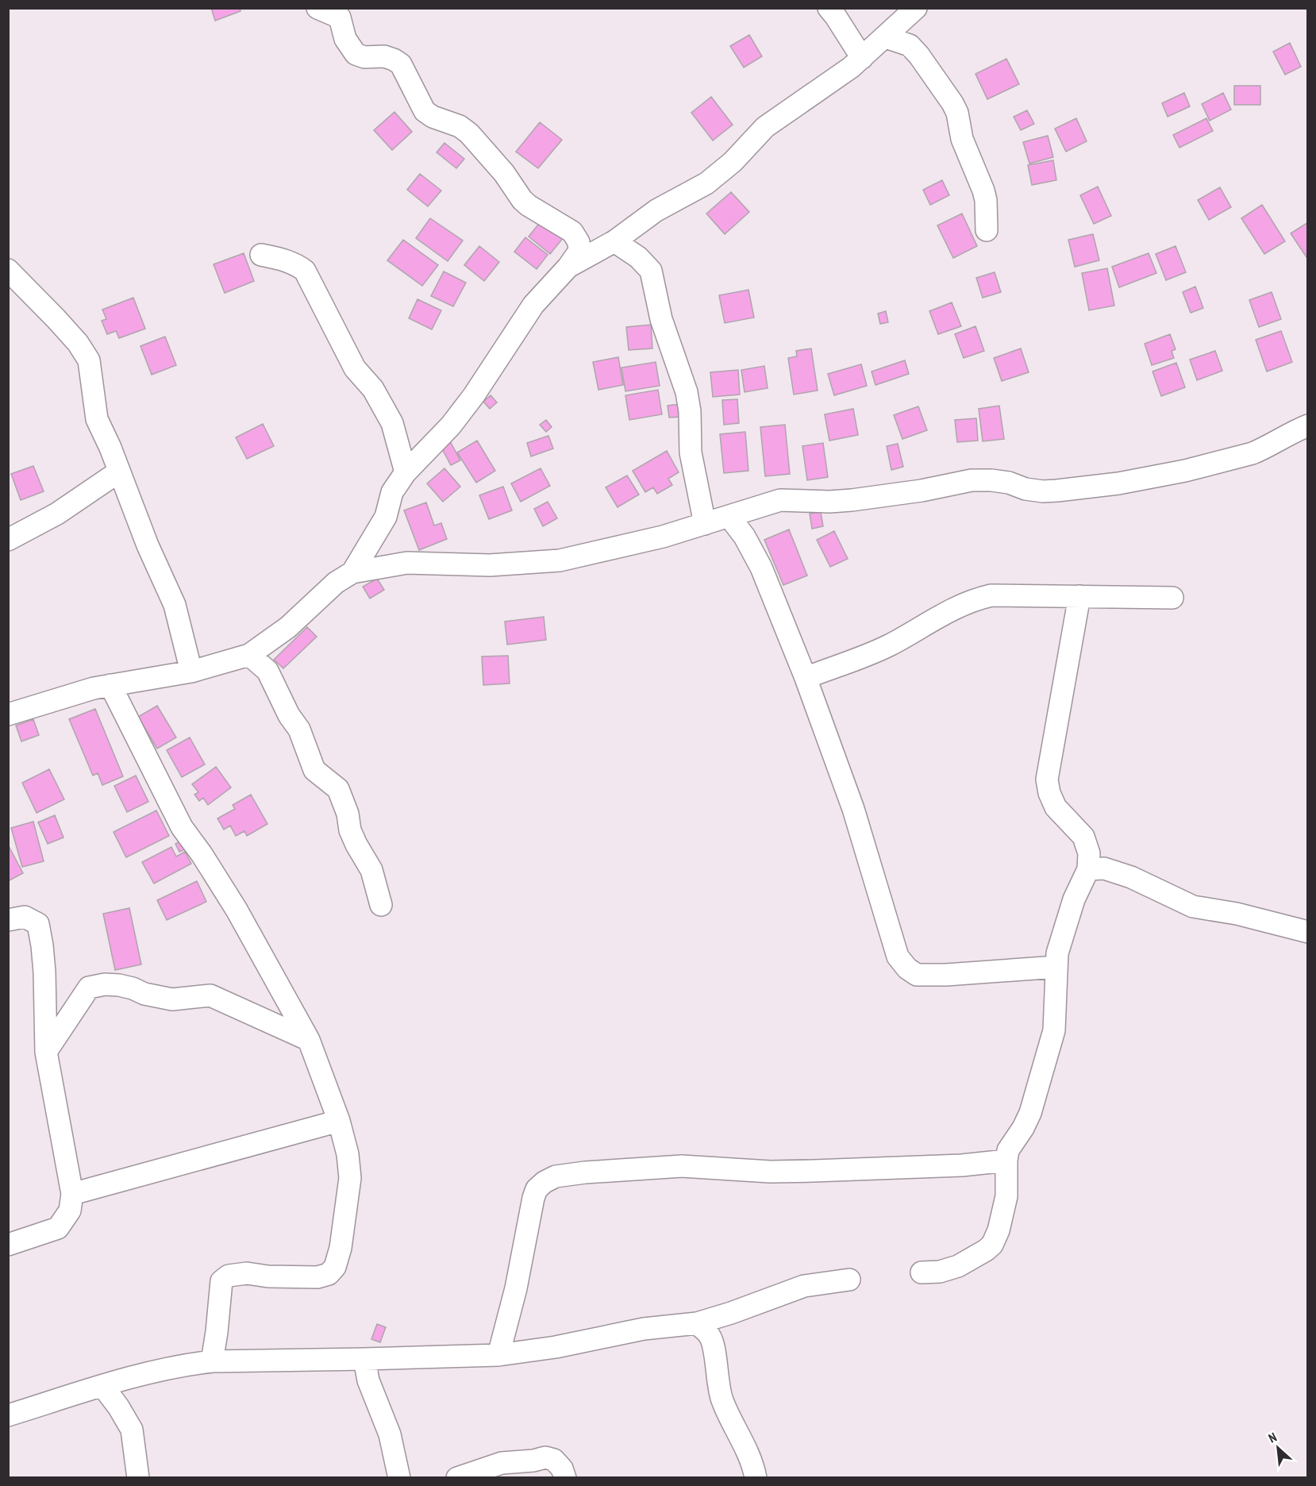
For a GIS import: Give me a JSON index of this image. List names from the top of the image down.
{
  "north": "top left"
}
